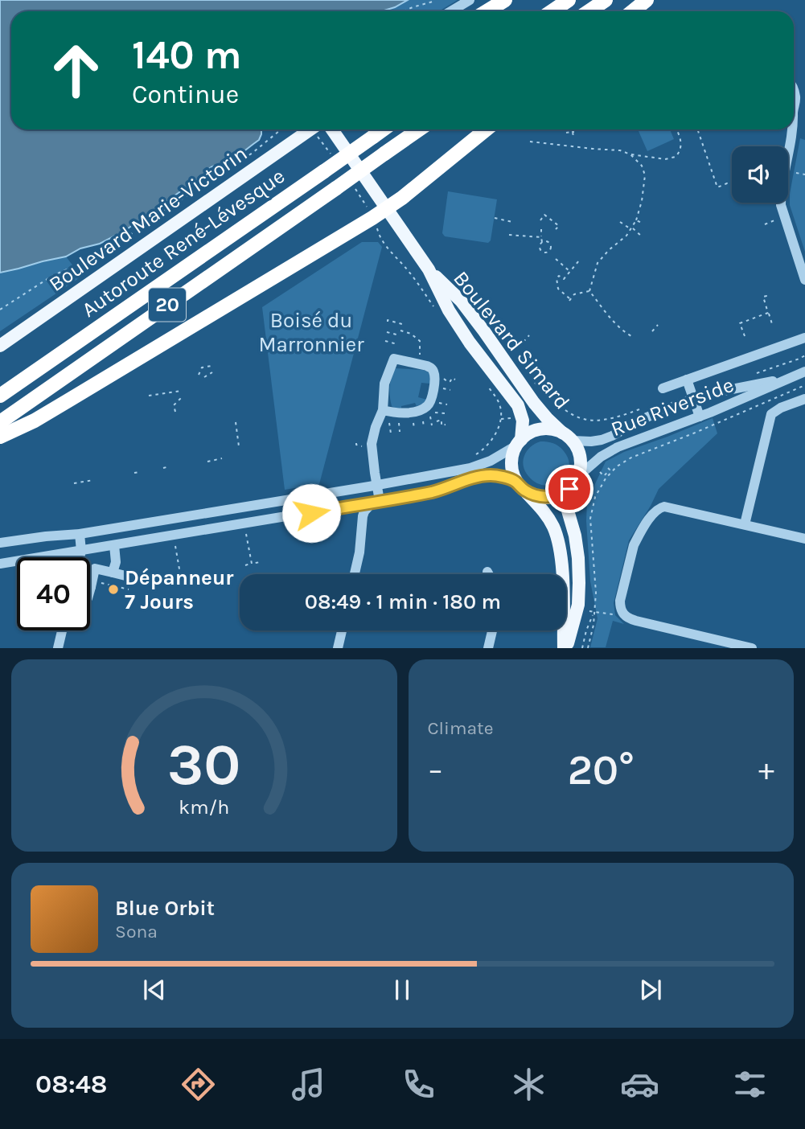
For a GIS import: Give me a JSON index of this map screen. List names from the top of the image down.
{
  "streets": {
    "highway": ["Autoroute René-Lévesque", "20"],
    "main road": ["Boulevard Marie-Victorin", "Boulevard Simard"],
    "street": ["Rue Riverside"]
  },
  "crossings": [
    ["Boulevard Simard", "Rue Riverside"]
  ],
  "parks": ["Boisé du Marronnier"],
  "places": ["Dépanneur 7 Jours"],
  "page": {
    "turn": ["140 m", "Continue"],
    "limit": "40",
    "trip": "08:49 · 1 min · 180 m",
    "tile": "Climate",
    "heat": ["−", "20°", "+"],
    "song": ["Blue Orbit", "Sona"],
    "tabs": "08:48",
    "gauge": ["30", "km/h"]
  }
}
